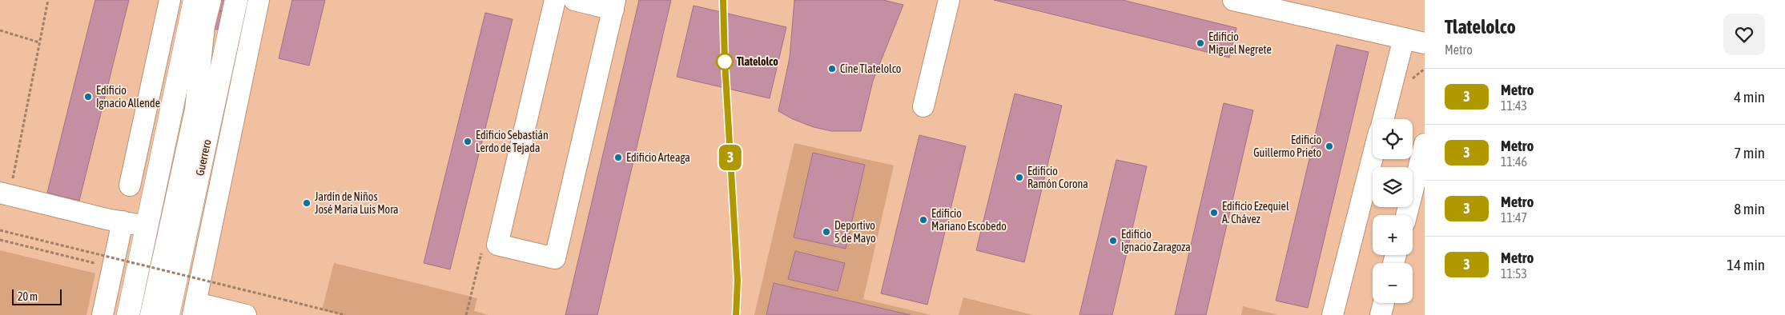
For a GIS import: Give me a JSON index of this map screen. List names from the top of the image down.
{
  "streets": {
    "main road": ["Guerrero"]
  },
  "places": [
    "Edificio Miguel Negrete",
    "Tlatelolco",
    "Cine Tlatelolco",
    "Edificio Ignacio Allende",
    "Edificio Sebastián Lerdo de Tejada",
    "Edificio Guillermo Prieto",
    "Edificio Arteaga",
    "Edificio Ramón Corona",
    "Jardín de Niños José Maria Luis Mora",
    "Edificio Ezequiel A. Chávez",
    "Edificio Mariano Escobedo",
    "Deportivo 5 de Mayo",
    "Edificio Ignacio Zaragoza"
  ],
  "lines": ["metro line 3"],
  "scale_bar": "20 m",
  "page": {
    "on_map": "3",
    "heading": ["Tlatelolco", "Metro"],
    "list": [
      {
        "mark": "3",
        "name": "Metro",
        "note": "11:43",
        "value": "4 min"
      },
      {
        "mark": "3",
        "name": "Metro",
        "note": "11:46",
        "value": "7 min"
      },
      {
        "mark": "3",
        "name": "Metro",
        "note": "11:47",
        "value": "8 min"
      },
      {
        "mark": "3",
        "name": "Metro",
        "note": "11:53",
        "value": "14 min"
      }
    ],
    "map_buttons": ["+", "−"],
    "scale": "20 m"
  }
}
